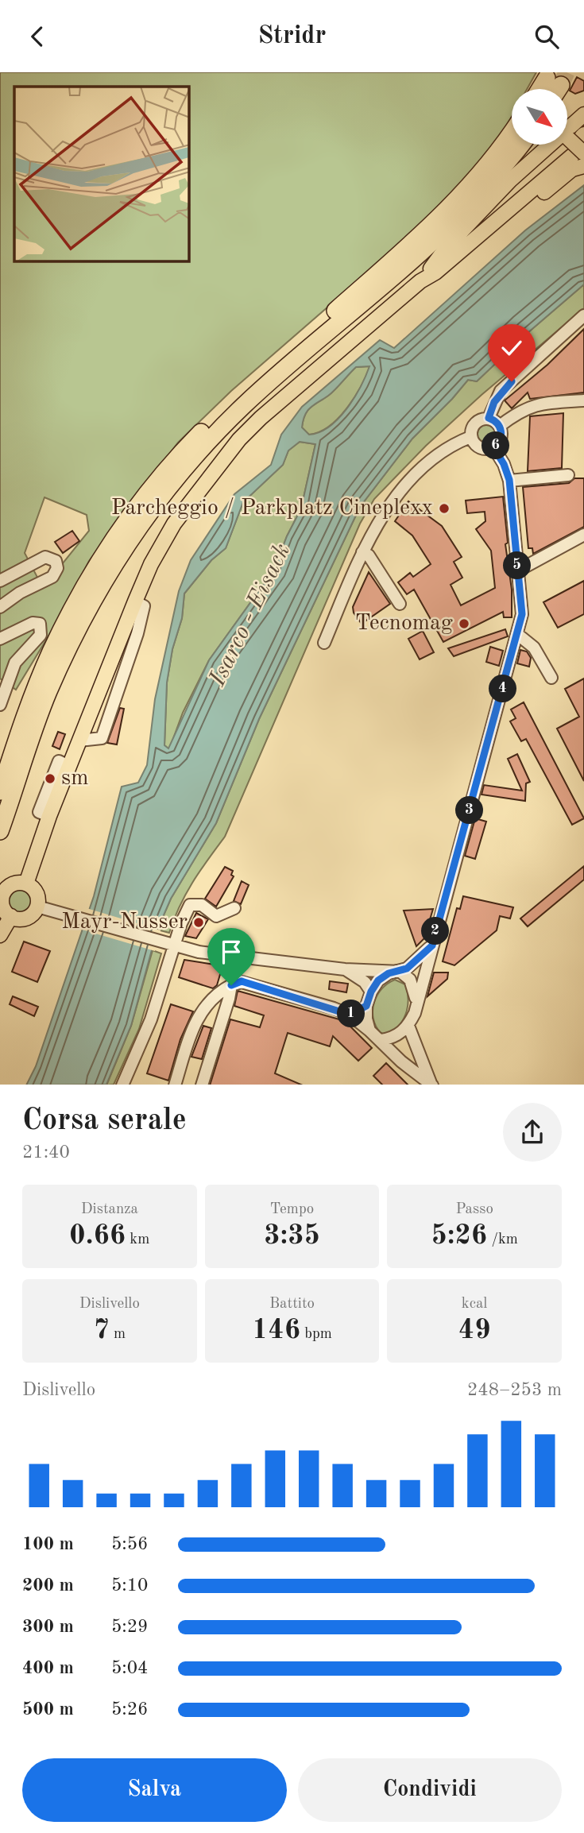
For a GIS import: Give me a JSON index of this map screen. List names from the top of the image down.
{
  "water": ["Isarco - Eisack"],
  "places": [
    "Parcheggio / Parkplatz Cineplexx",
    "Tecnomag",
    "sm",
    "Mayr-Nusser"
  ],
  "north": "bottom right",
  "page": {
    "header": "Stridr",
    "pins": [
      "6",
      "5",
      "4",
      "3",
      "2",
      "1"
    ],
    "heading": ["Corsa serale", "21:40"],
    "stats": [
      ["Distanza", "0.66 km"],
      ["Tempo", "3:35"],
      ["Passo", "5:26 /km"],
      ["Dislivello", "7 m"],
      ["Battito", "146 bpm"],
      ["kcal", "49"]
    ],
    "chart": ["Dislivello", "248–253 m"],
    "list": [
      {
        "name": "100 m",
        "note": "5:56"
      },
      {
        "name": "200 m",
        "note": "5:10"
      },
      {
        "name": "300 m",
        "note": "5:29"
      },
      {
        "name": "400 m",
        "note": "5:04"
      },
      {
        "name": "500 m",
        "note": "5:26"
      }
    ],
    "buttons": ["Salva", "Condividi"]
  }
}
